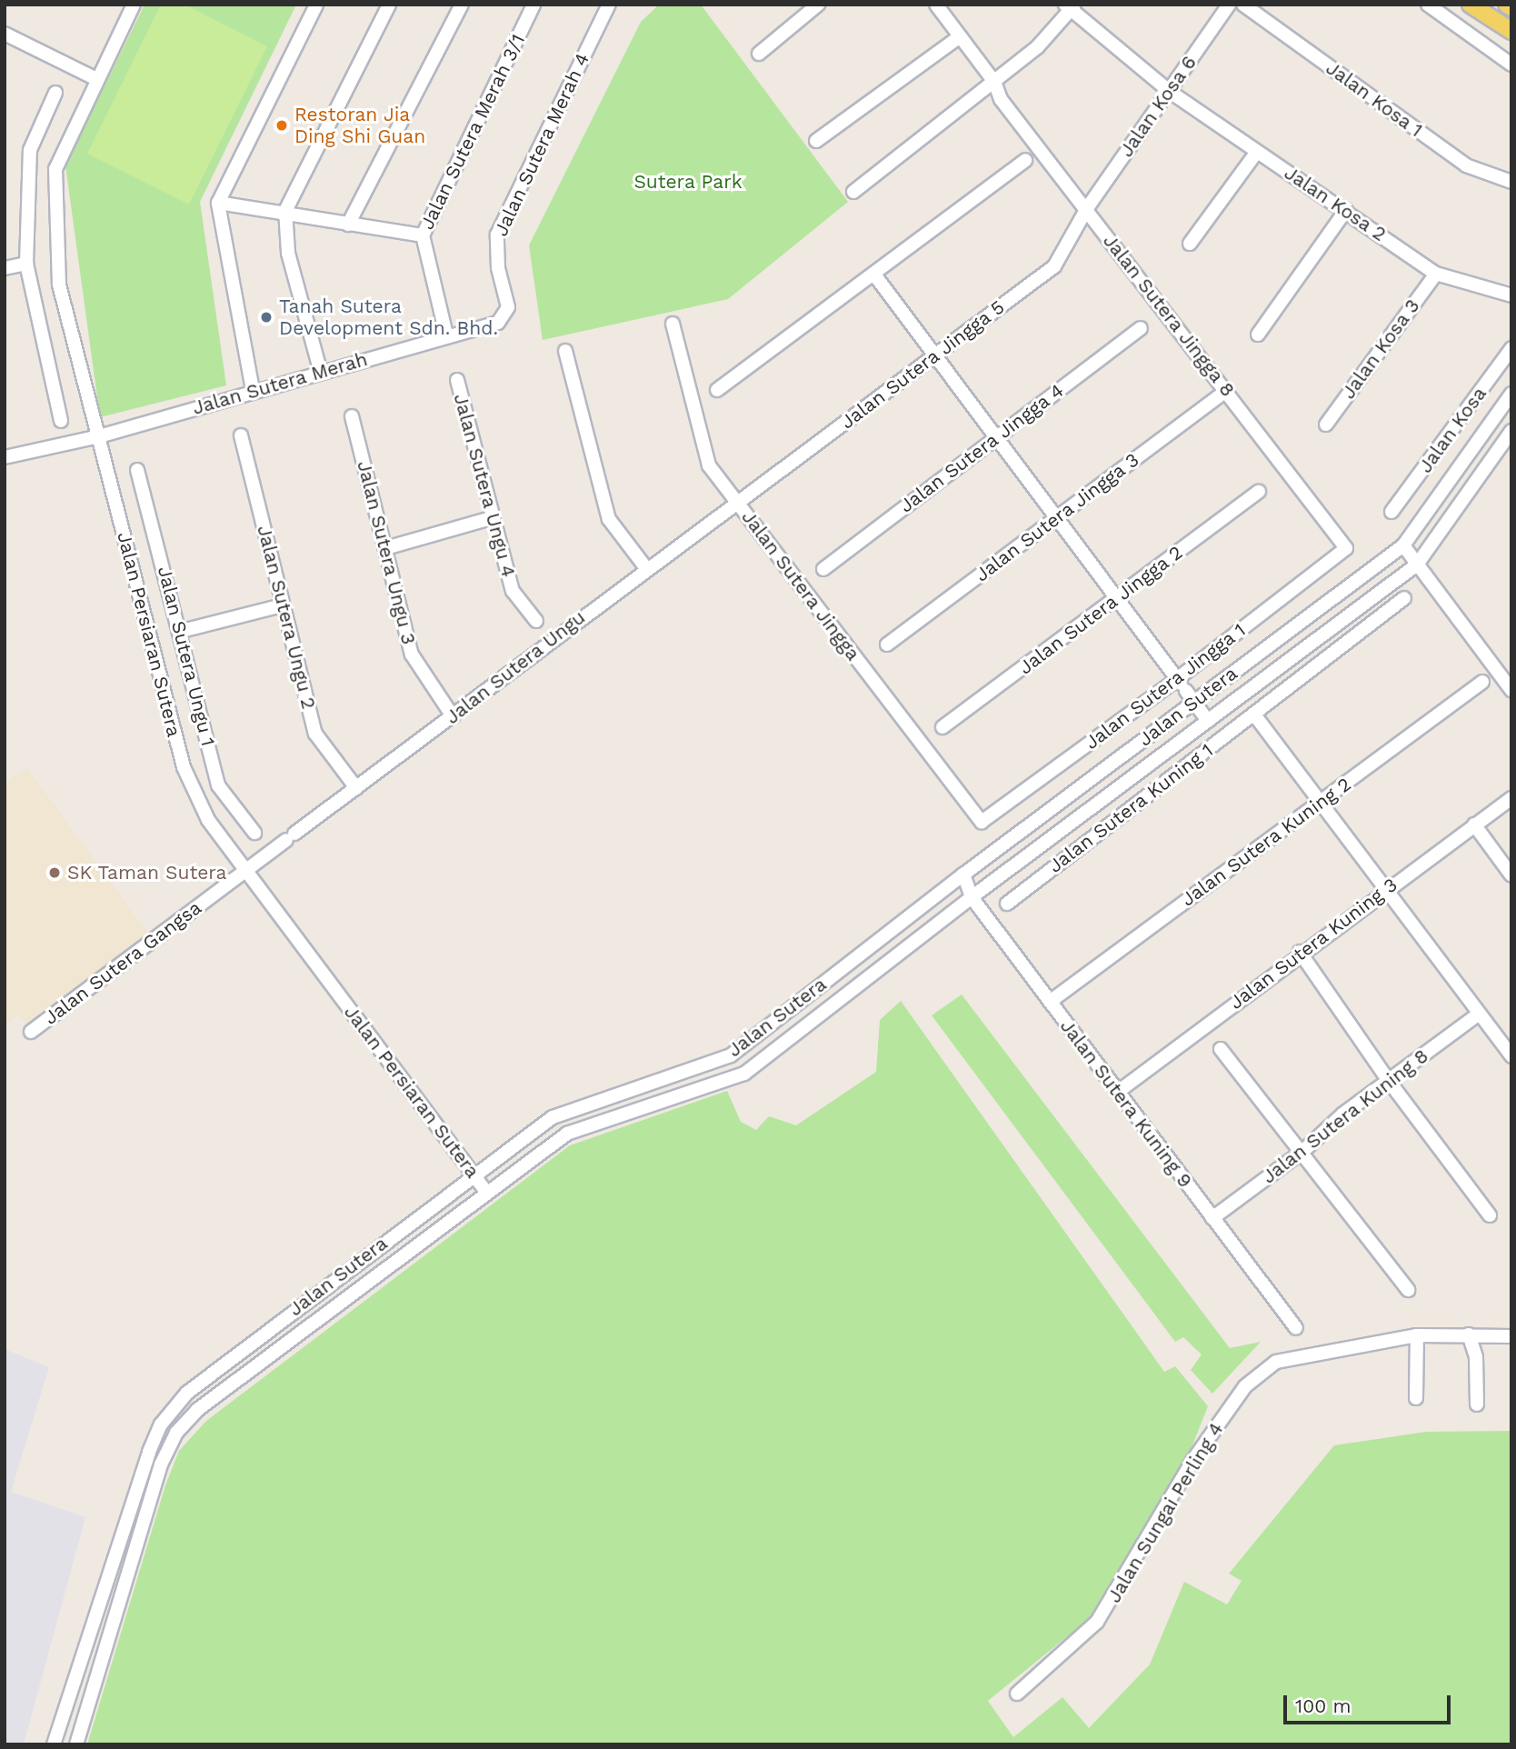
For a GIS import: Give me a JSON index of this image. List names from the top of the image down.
{
  "streets": {
    "street": [
      "Jalan Kosa 1",
      "Jalan Kosa 6",
      "Jalan Sutera Merah 3/1",
      "Jalan Sutera Merah 4",
      "Jalan Kosa 2",
      "Jalan Sutera Jingga 8",
      "Jalan Kosa 3",
      "Jalan Sutera Jingga 5",
      "Jalan Sutera Merah",
      "Jalan Kosa",
      "Jalan Sutera Jingga 4",
      "Jalan Sutera Ungu 4",
      "Jalan Sutera Jingga 3",
      "Jalan Sutera Ungu 3",
      "Jalan Sutera Jingga",
      "Jalan Sutera Jingga 2",
      "Jalan Sutera Ungu 2",
      "Jalan Persiaran Sutera",
      "Jalan Sutera Ungu 1",
      "Jalan Sutera Ungu",
      "Jalan Sutera Jingga 1",
      "Jalan Sutera",
      "Jalan Sutera Kuning 1",
      "Jalan Sutera Kuning 2",
      "Jalan Sutera Kuning 3",
      "Jalan Sutera Gangsa",
      "Jalan Sutera Kuning 9",
      "Jalan Sutera Kuning 8",
      "Jalan Sungai Perling 4"
    ]
  },
  "crossings": [
    ["Jalan Kosa 6", "Jalan Kosa 2"],
    ["Jalan Kosa 6", "Jalan Sutera Jingga 8"],
    ["Jalan Kosa 6", "Jalan Sutera Jingga 5"],
    ["Jalan Sutera Merah 3/1", "Jalan Sutera Merah"],
    ["Jalan Sutera Merah 4", "Jalan Sutera Merah"],
    ["Jalan Kosa 2", "Jalan Kosa 3"],
    ["Jalan Sutera Jingga 8", "Jalan Sutera Jingga 5"],
    ["Jalan Sutera Jingga 8", "Jalan Sutera Jingga 3"],
    ["Jalan Sutera Jingga 8", "Jalan Sutera Jingga 1"],
    ["Jalan Sutera Jingga 5", "Jalan Sutera Jingga"],
    ["Jalan Sutera Jingga 5", "Jalan Sutera Ungu"],
    ["Jalan Sutera Merah", "Jalan Persiaran Sutera"],
    ["Jalan Sutera Ungu 3", "Jalan Sutera Ungu"],
    ["Jalan Sutera Jingga", "Jalan Sutera Ungu"],
    ["Jalan Sutera Jingga", "Jalan Sutera Jingga 1"],
    ["Jalan Sutera Ungu 2", "Jalan Sutera Ungu"],
    ["Jalan Persiaran Sutera", "Jalan Sutera Ungu"],
    ["Jalan Persiaran Sutera", "Jalan Sutera"],
    ["Jalan Persiaran Sutera", "Jalan Sutera Gangsa"],
    ["Jalan Sutera Ungu", "Jalan Sutera Gangsa"],
    ["Jalan Sutera", "Jalan Sutera Kuning 9"],
    ["Jalan Sutera Kuning 2", "Jalan Sutera Kuning 9"],
    ["Jalan Sutera Kuning 3", "Jalan Sutera Kuning 9"],
    ["Jalan Sutera Kuning 9", "Jalan Sutera Kuning 8"]
  ],
  "parks": ["Sutera Park"],
  "places": ["Restoran Jia Ding Shi Guan", "Tanah Sutera Development Sdn. Bhd.", "SK Taman Sutera"],
  "scale_bar": "100 m"
}
